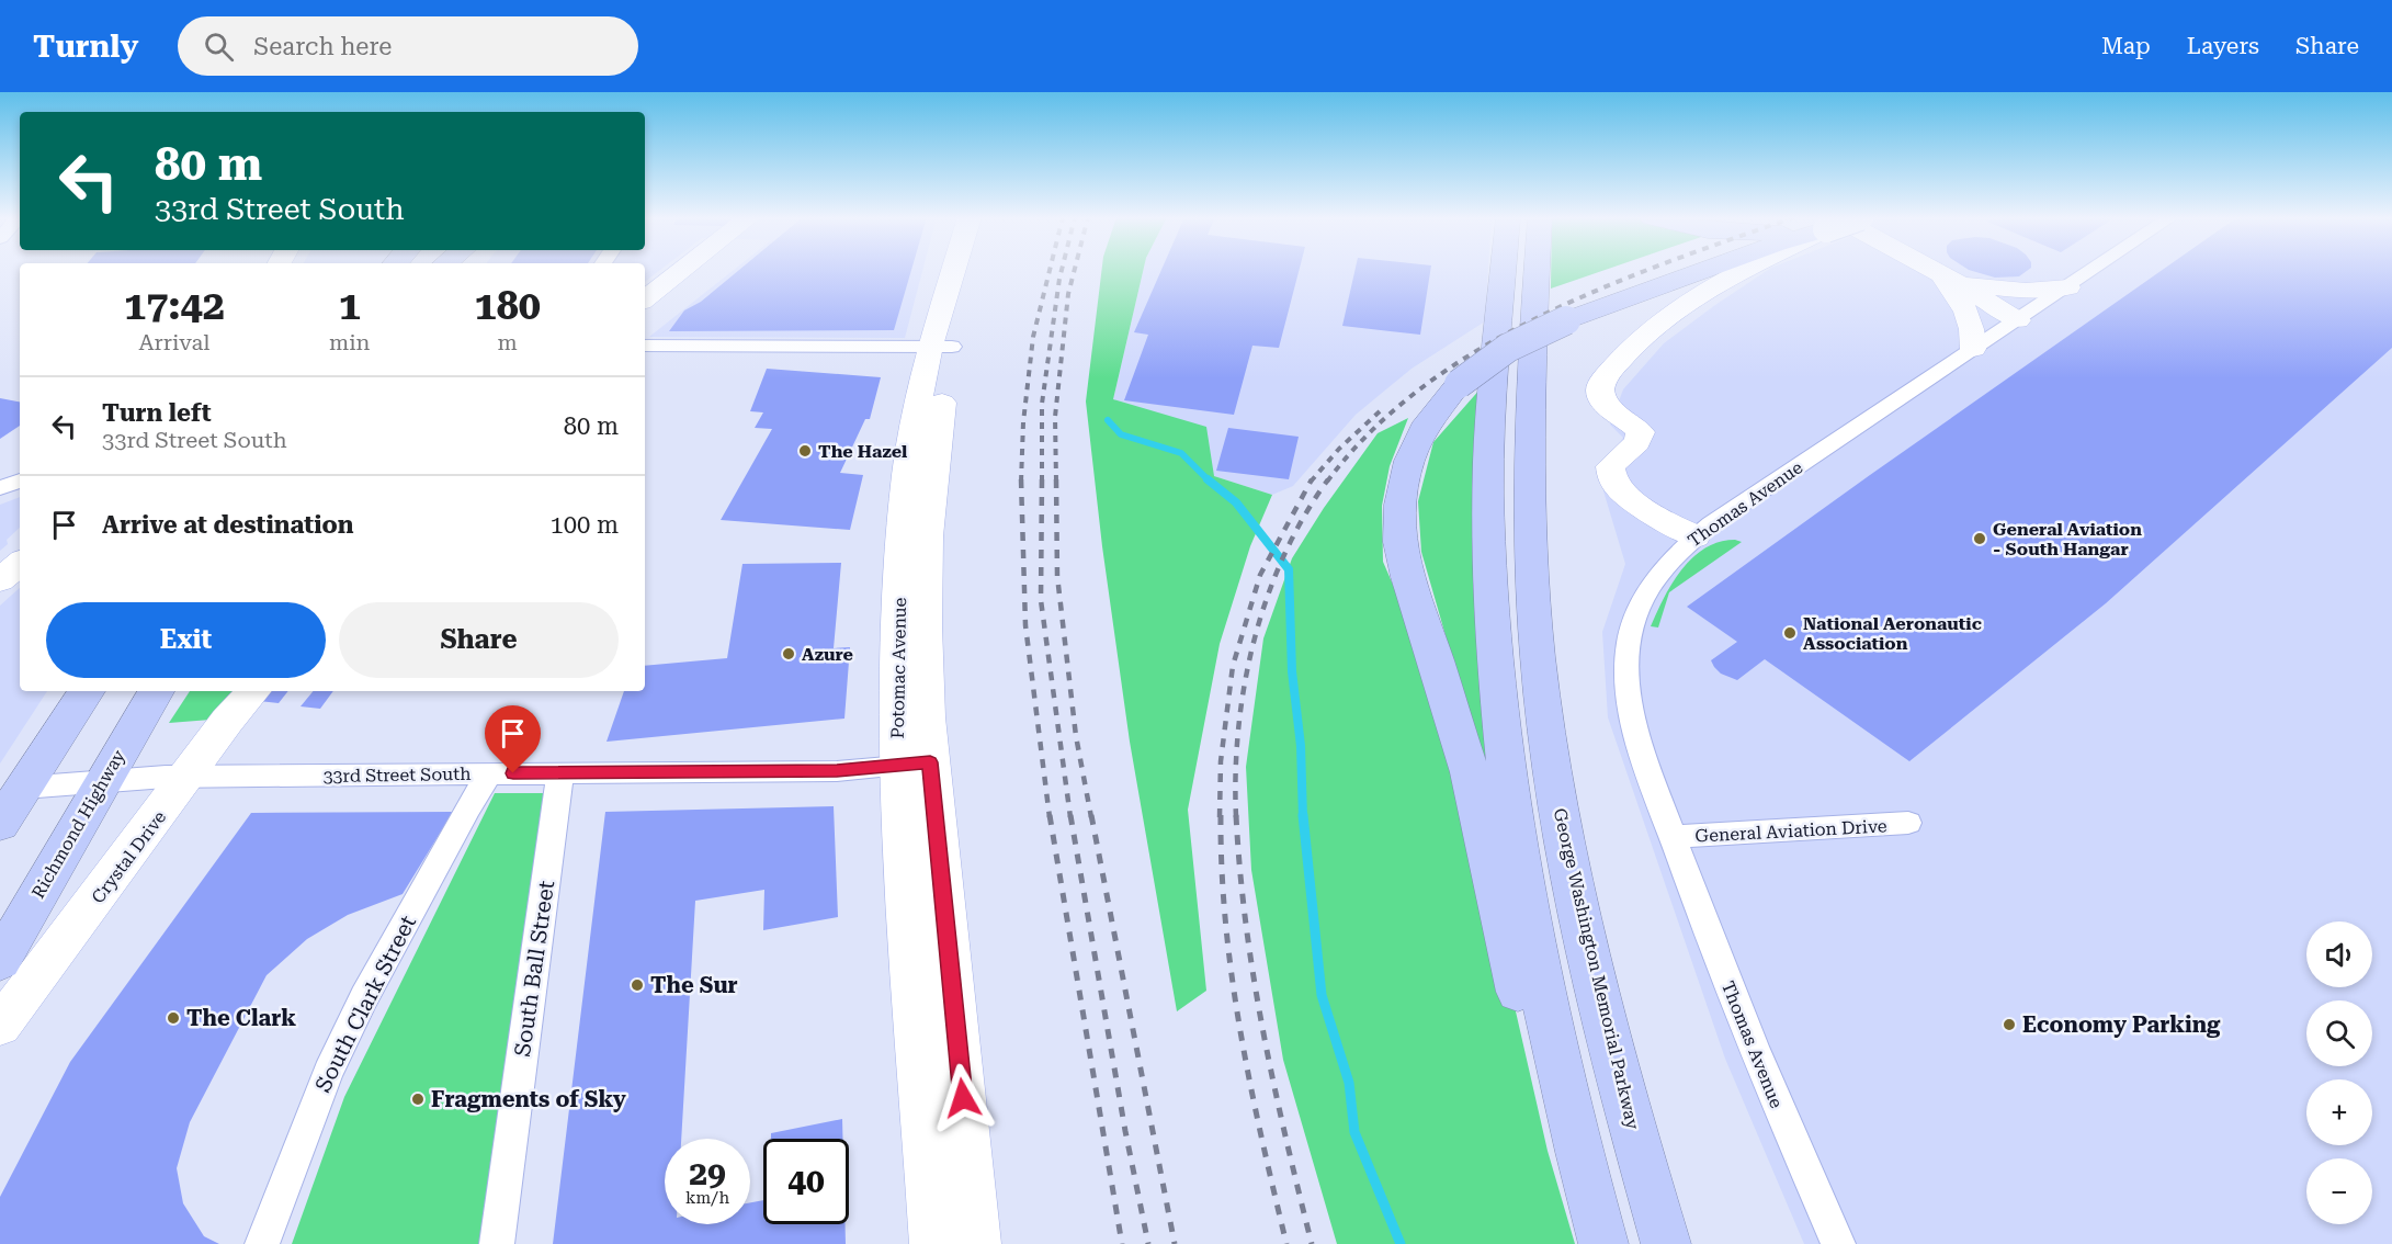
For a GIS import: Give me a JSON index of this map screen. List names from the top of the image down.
{
  "streets": {
    "highway": ["Richmond Highway", "George Washington Memorial Parkway"],
    "street": [
      "Thomas Avenue",
      "Potomac Avenue",
      "33rd Street South",
      "General Aviation Drive",
      "Crystal Drive",
      "South Ball Street",
      "South Clark Street"
    ]
  },
  "crossings": [
    ["Thomas Avenue", "General Aviation Drive"],
    ["Potomac Avenue", "33rd Street South"],
    ["33rd Street South", "Richmond Highway"],
    ["33rd Street South", "Crystal Drive"],
    ["33rd Street South", "South Ball Street"],
    ["33rd Street South", "South Clark Street"]
  ],
  "places": [
    "The Hazel",
    "General Aviation - South Hangar",
    "National Aeronautic Association",
    "Azure",
    "The Sur",
    "The Clark",
    "Economy Parking",
    "Fragments of Sky"
  ],
  "page": {
    "header": "Turnly",
    "search": "Search here",
    "nav": ["Map", "Layers", "Share"],
    "turn": ["80 m", "33rd Street South"],
    "eta": [
      "17:42",
      "Arrival",
      "1",
      "min",
      "180",
      "m"
    ],
    "list": [
      {
        "name": "Turn left",
        "note": "33rd Street South",
        "value": "80 m"
      },
      {
        "name": "Arrive at destination",
        "value": "100 m"
      }
    ],
    "buttons": ["Exit", "Share"],
    "map_buttons": ["+", "−"],
    "speed": "29 km/h",
    "limit": "40"
  }
}
